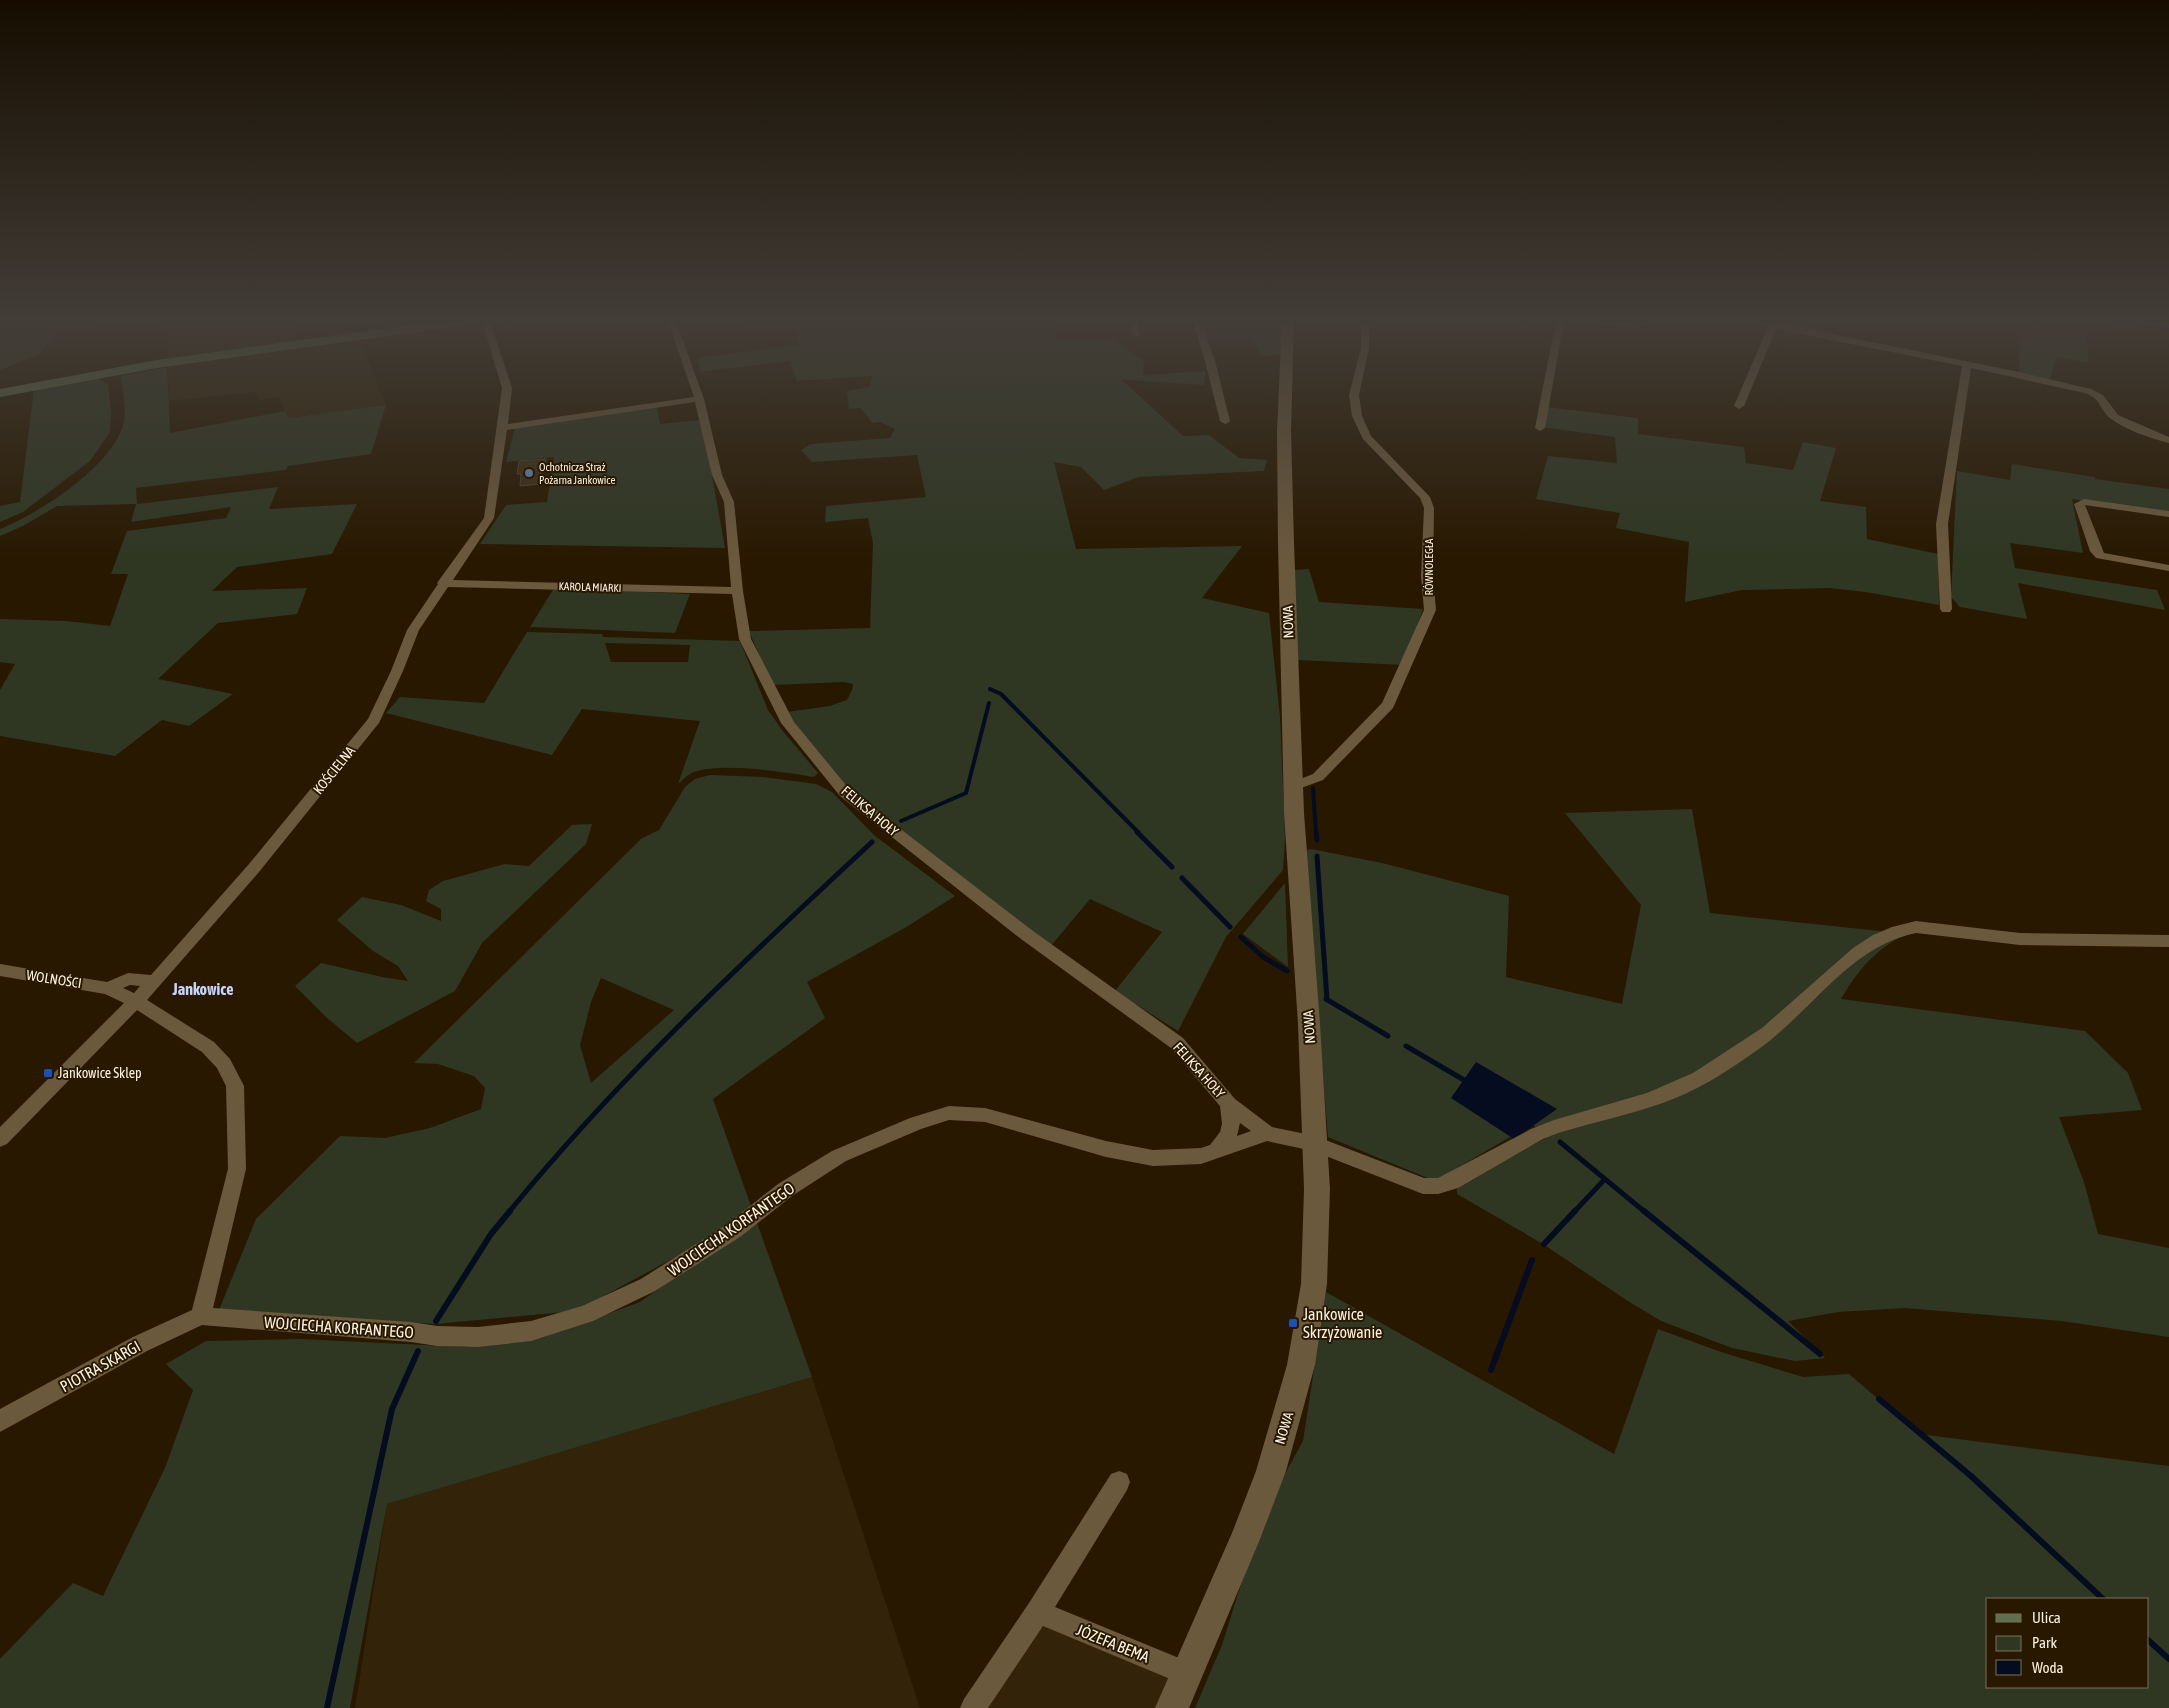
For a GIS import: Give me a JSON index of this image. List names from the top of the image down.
{
  "streets": {
    "street": [
      "RÓWNOLEGŁA",
      "KAROLA MIARKI",
      "NOWA",
      "KOŚCIELNA",
      "FELIKSA HOŁY",
      "WOLNOŚCI",
      "WOJCIECHA KORFANTEGO",
      "PIOTRA SKARGI",
      "JÓZEFA BEMA"
    ]
  },
  "crossings": [
    ["RÓWNOLEGŁA", "NOWA"],
    ["KAROLA MIARKI", "KOŚCIELNA"],
    ["KAROLA MIARKI", "FELIKSA HOŁY"],
    ["NOWA", "JÓZEFA BEMA"],
    ["KOŚCIELNA", "WOLNOŚCI"],
    ["FELIKSA HOŁY", "WOJCIECHA KORFANTEGO"],
    ["WOJCIECHA KORFANTEGO", "PIOTRA SKARGI"]
  ],
  "districts": ["Jankowice"],
  "places": {
    "other": ["Ochotnicza Straż Pożarna Jankowice"],
    "transit": ["Jankowice Sklep", "Jankowice Skrzyżowanie"]
  },
  "legend": ["Ulica", "Park", "Woda"]
}
